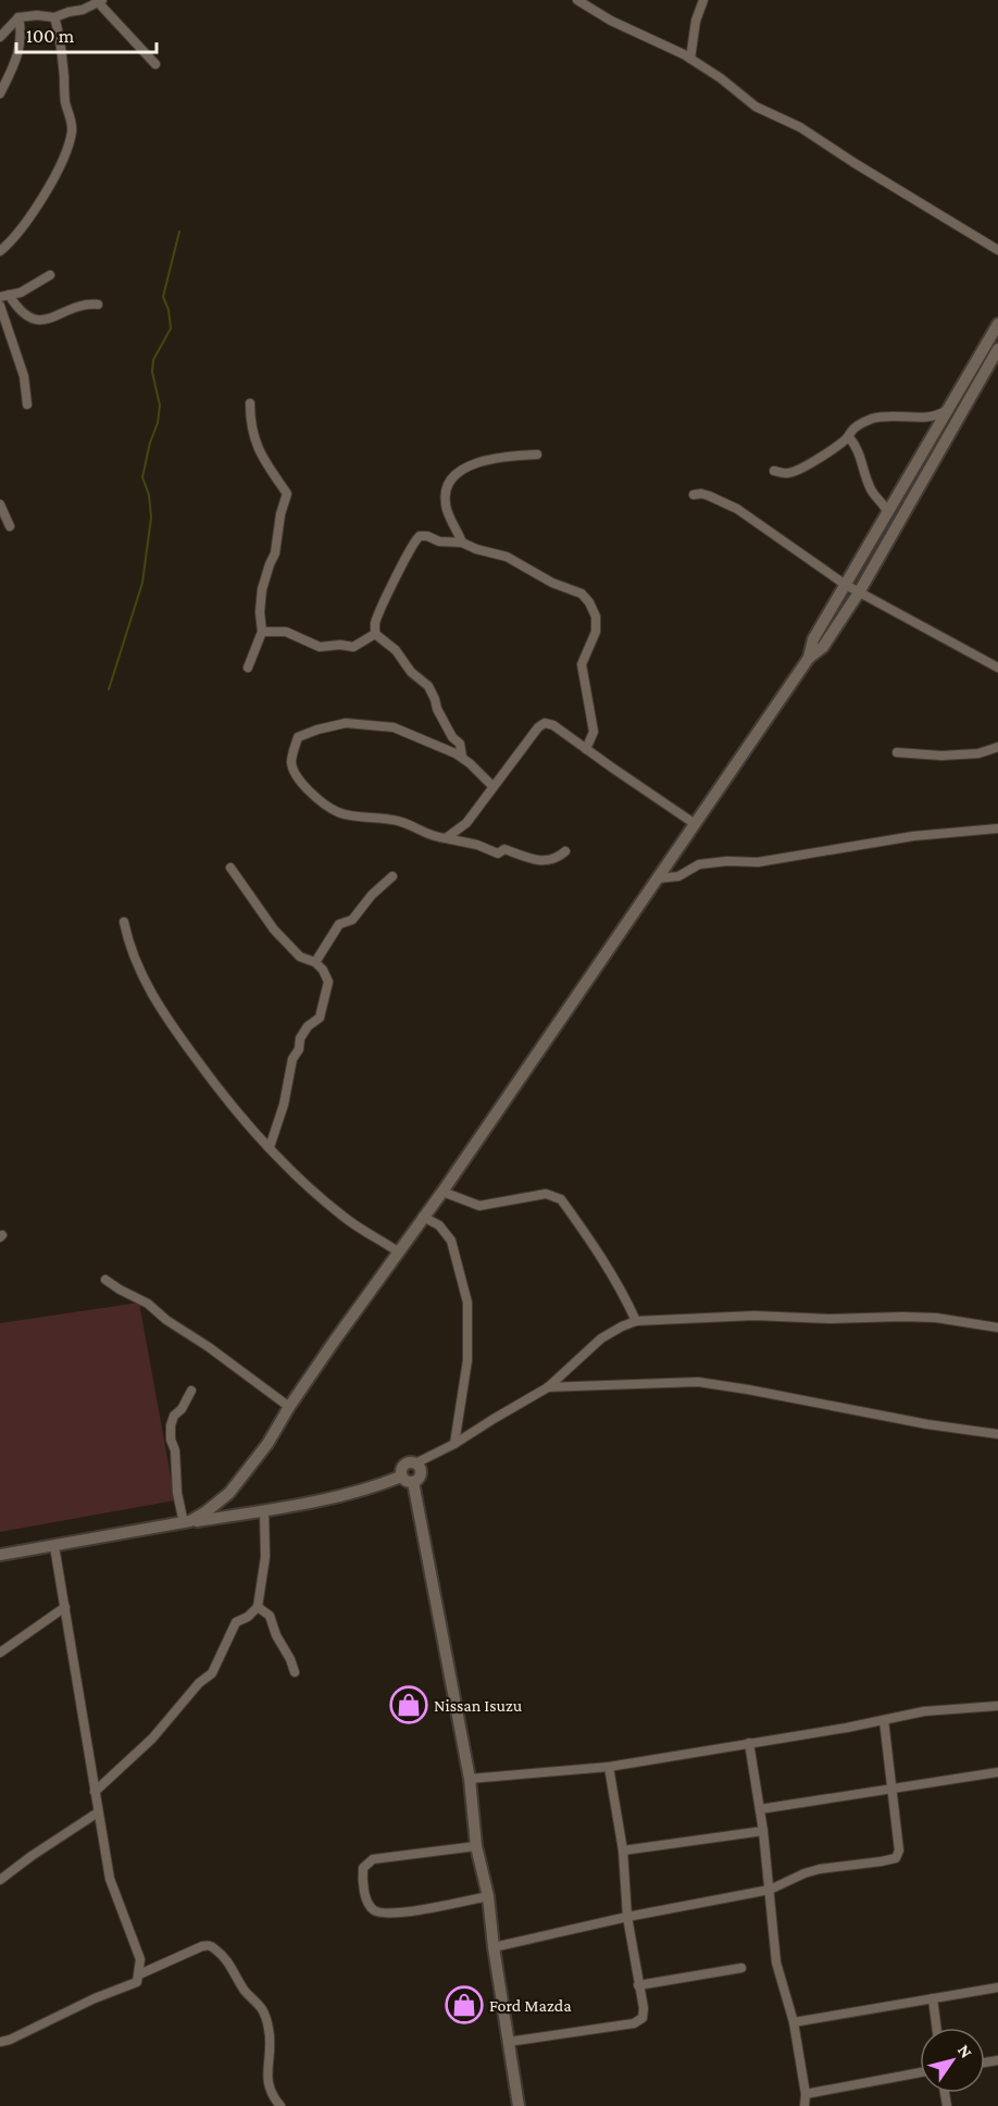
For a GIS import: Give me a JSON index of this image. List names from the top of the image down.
{
  "places": {
    "shop": ["Nissan Isuzu", "Ford Mazda"]
  },
  "scale_bar": "100 m",
  "north": "top right"
}
